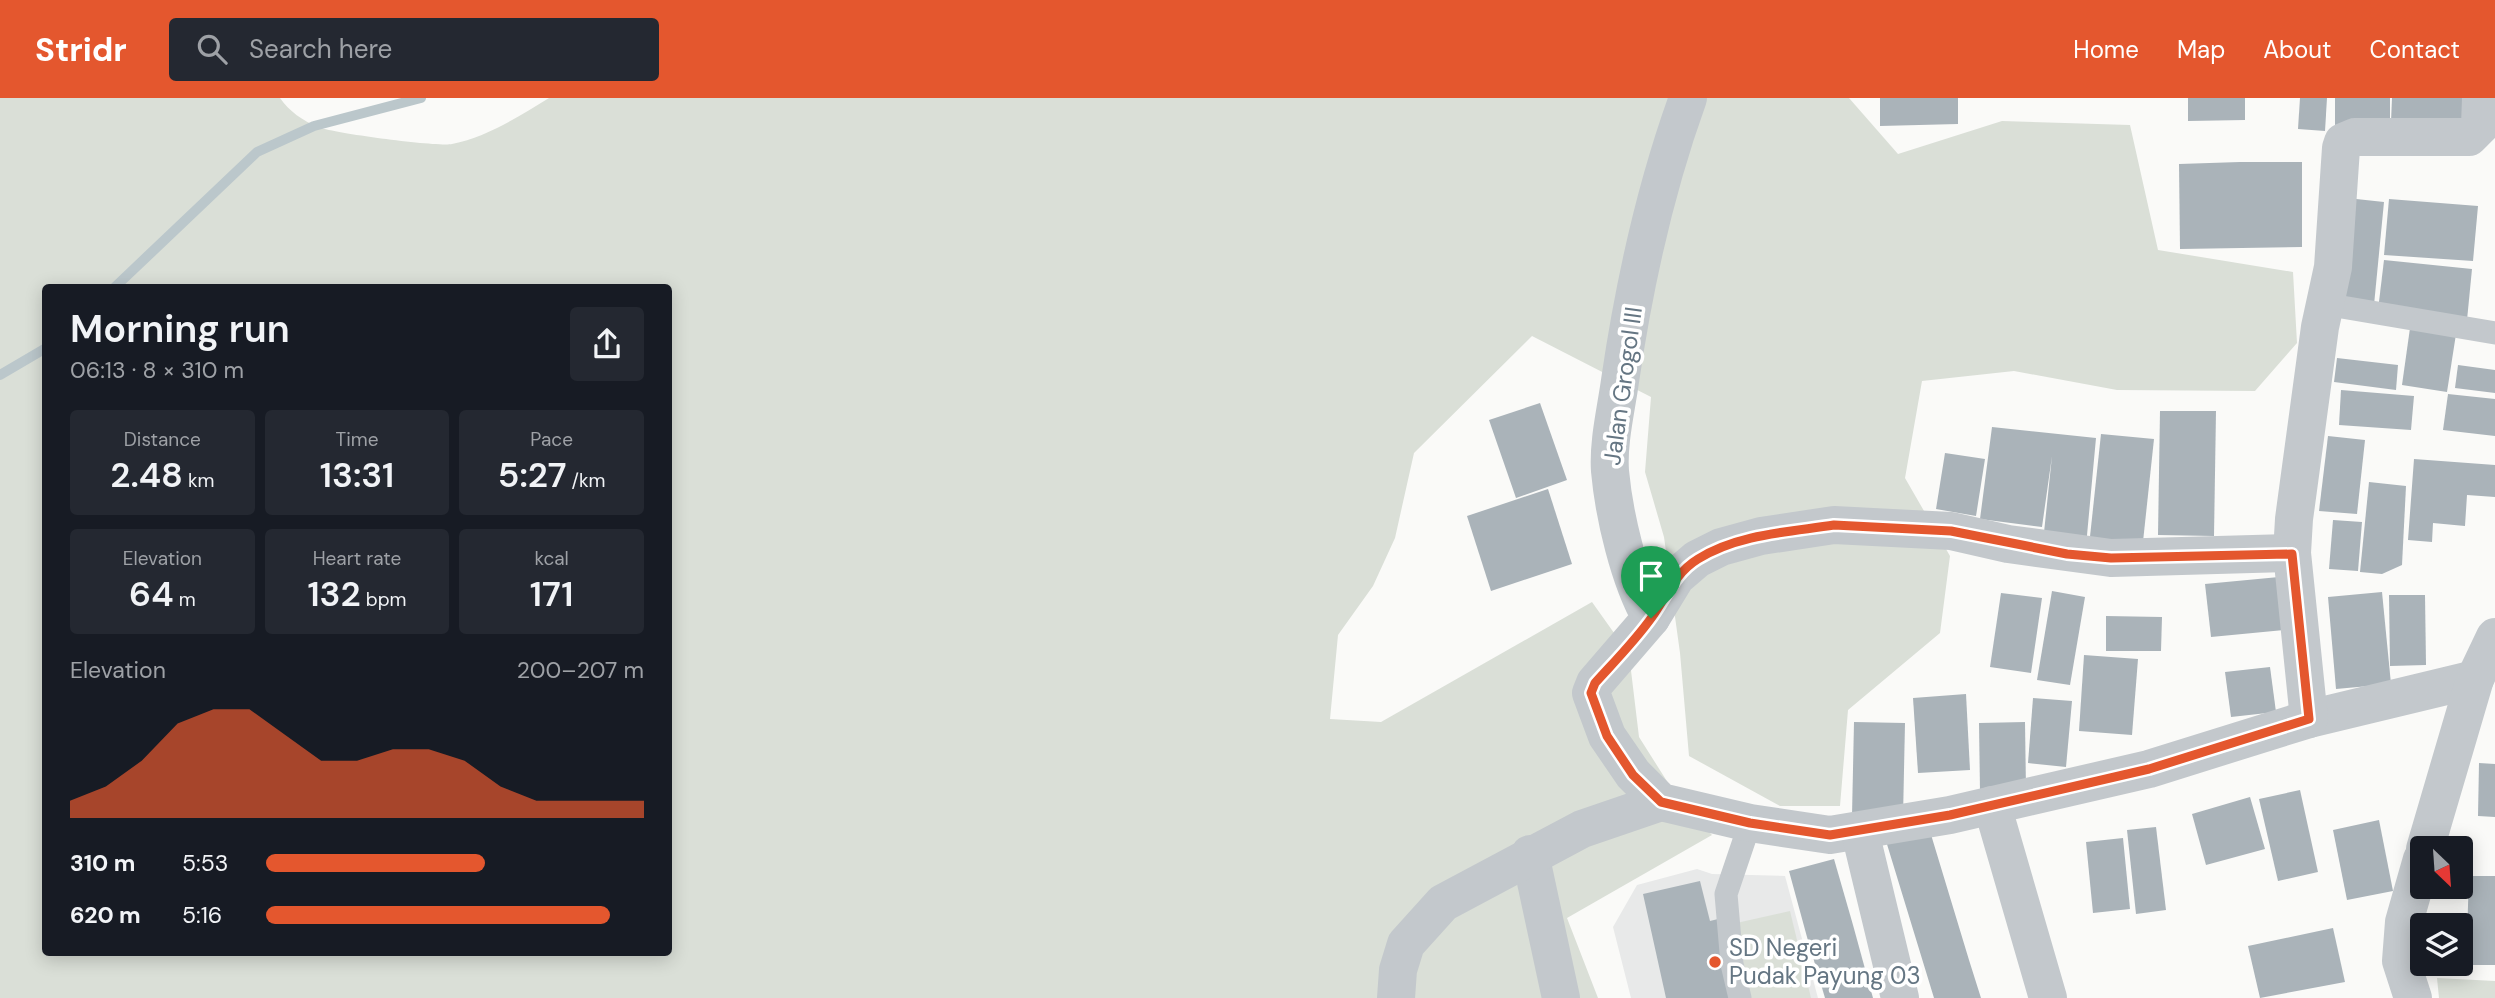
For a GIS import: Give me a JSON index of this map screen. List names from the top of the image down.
{
  "streets": {
    "street": ["Jalan Grogol III"]
  },
  "places": ["SD Negeri Pudak Payung 03"],
  "north": "bottom right",
  "page": {
    "header": "Stridr",
    "search": "Search here",
    "nav": [
      "Home",
      "Map",
      "About",
      "Contact"
    ],
    "heading": ["Morning run", "06:13 · 8 × 310 m"],
    "stats": [
      ["Distance", "2.48 km"],
      ["Time", "13:31"],
      ["Pace", "5:27 /km"],
      ["Elevation", "64 m"],
      ["Heart rate", "132 bpm"],
      ["kcal", "171"]
    ],
    "chart": ["Elevation", "200–207 m"],
    "list": [
      {
        "name": "310 m",
        "note": "5:53"
      },
      {
        "name": "620 m",
        "note": "5:16"
      }
    ]
  }
}
